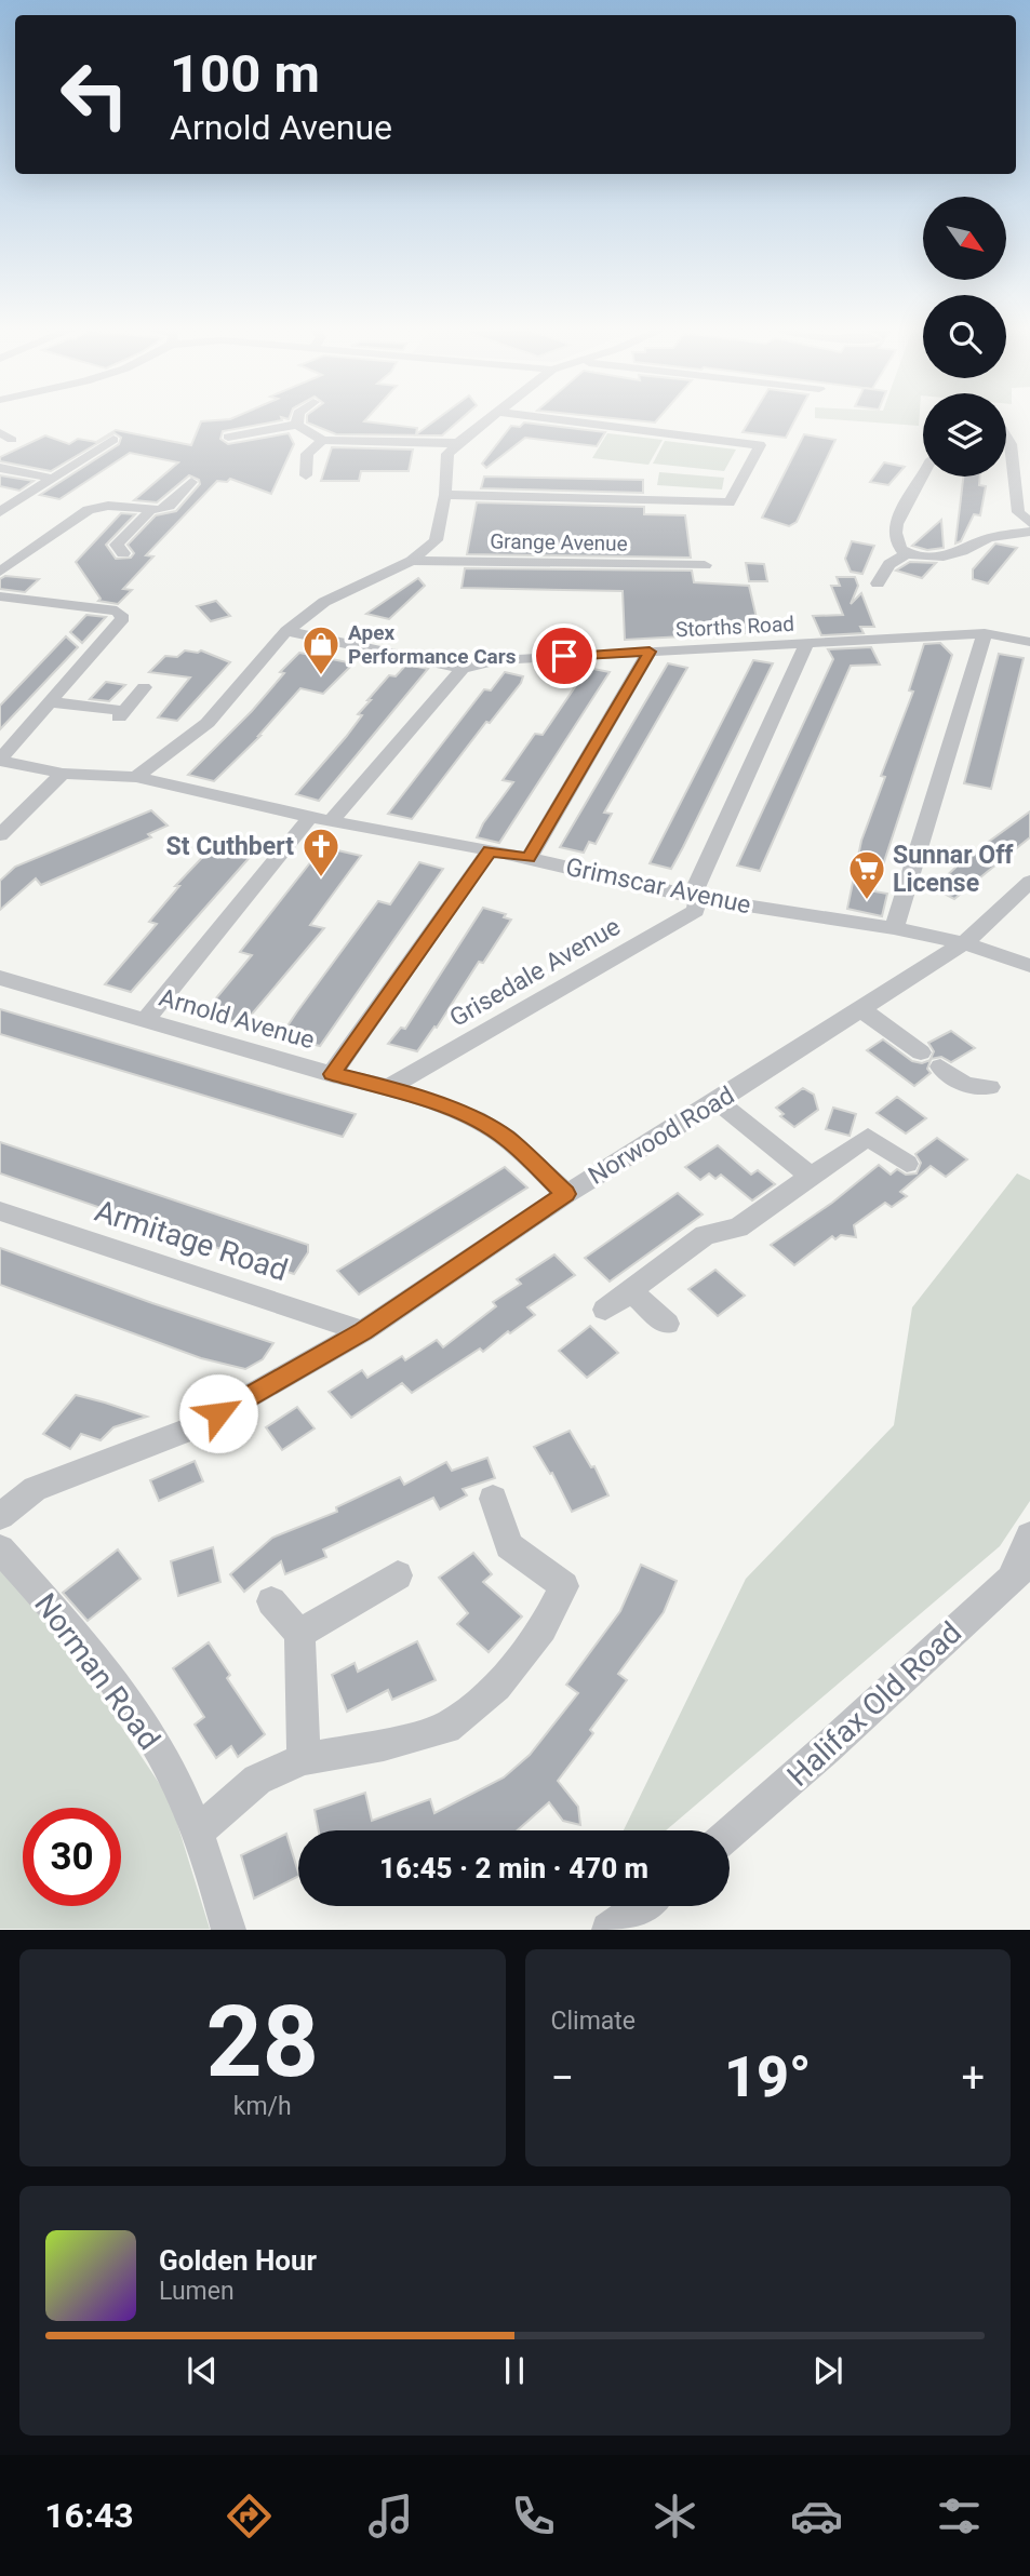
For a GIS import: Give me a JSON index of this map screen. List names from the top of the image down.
{
  "streets": {
    "street": [
      "Grange Avenue",
      "Storths Road",
      "Grimscar Avenue",
      "Grisedale Avenue",
      "Arnold Avenue",
      "Norwood Road",
      "Armitage Road",
      "Norman Road",
      "Halifax Old Road"
    ]
  },
  "crossings": [
    ["Storths Road", "Grisedale Avenue"],
    ["Grimscar Avenue", "Grisedale Avenue"],
    ["Grimscar Avenue", "Norwood Road"],
    ["Grisedale Avenue", "Arnold Avenue"],
    ["Arnold Avenue", "Norwood Road"],
    ["Norwood Road", "Armitage Road"]
  ],
  "places": {
    "shop": ["Apex Performance Cars"],
    "church": ["St Cuthbert"],
    "supermarket": ["Sunnar Off License"]
  },
  "north": "bottom right",
  "page": {
    "turn": ["100 m", "Arnold Avenue"],
    "limit": "30",
    "trip": "16:45 · 2 min · 470 m",
    "tile": [
      ["28", "km/h"],
      "Climate"
    ],
    "heat": ["−", "19°", "+"],
    "song": ["Golden Hour", "Lumen"],
    "tabs": "16:43"
  }
}
